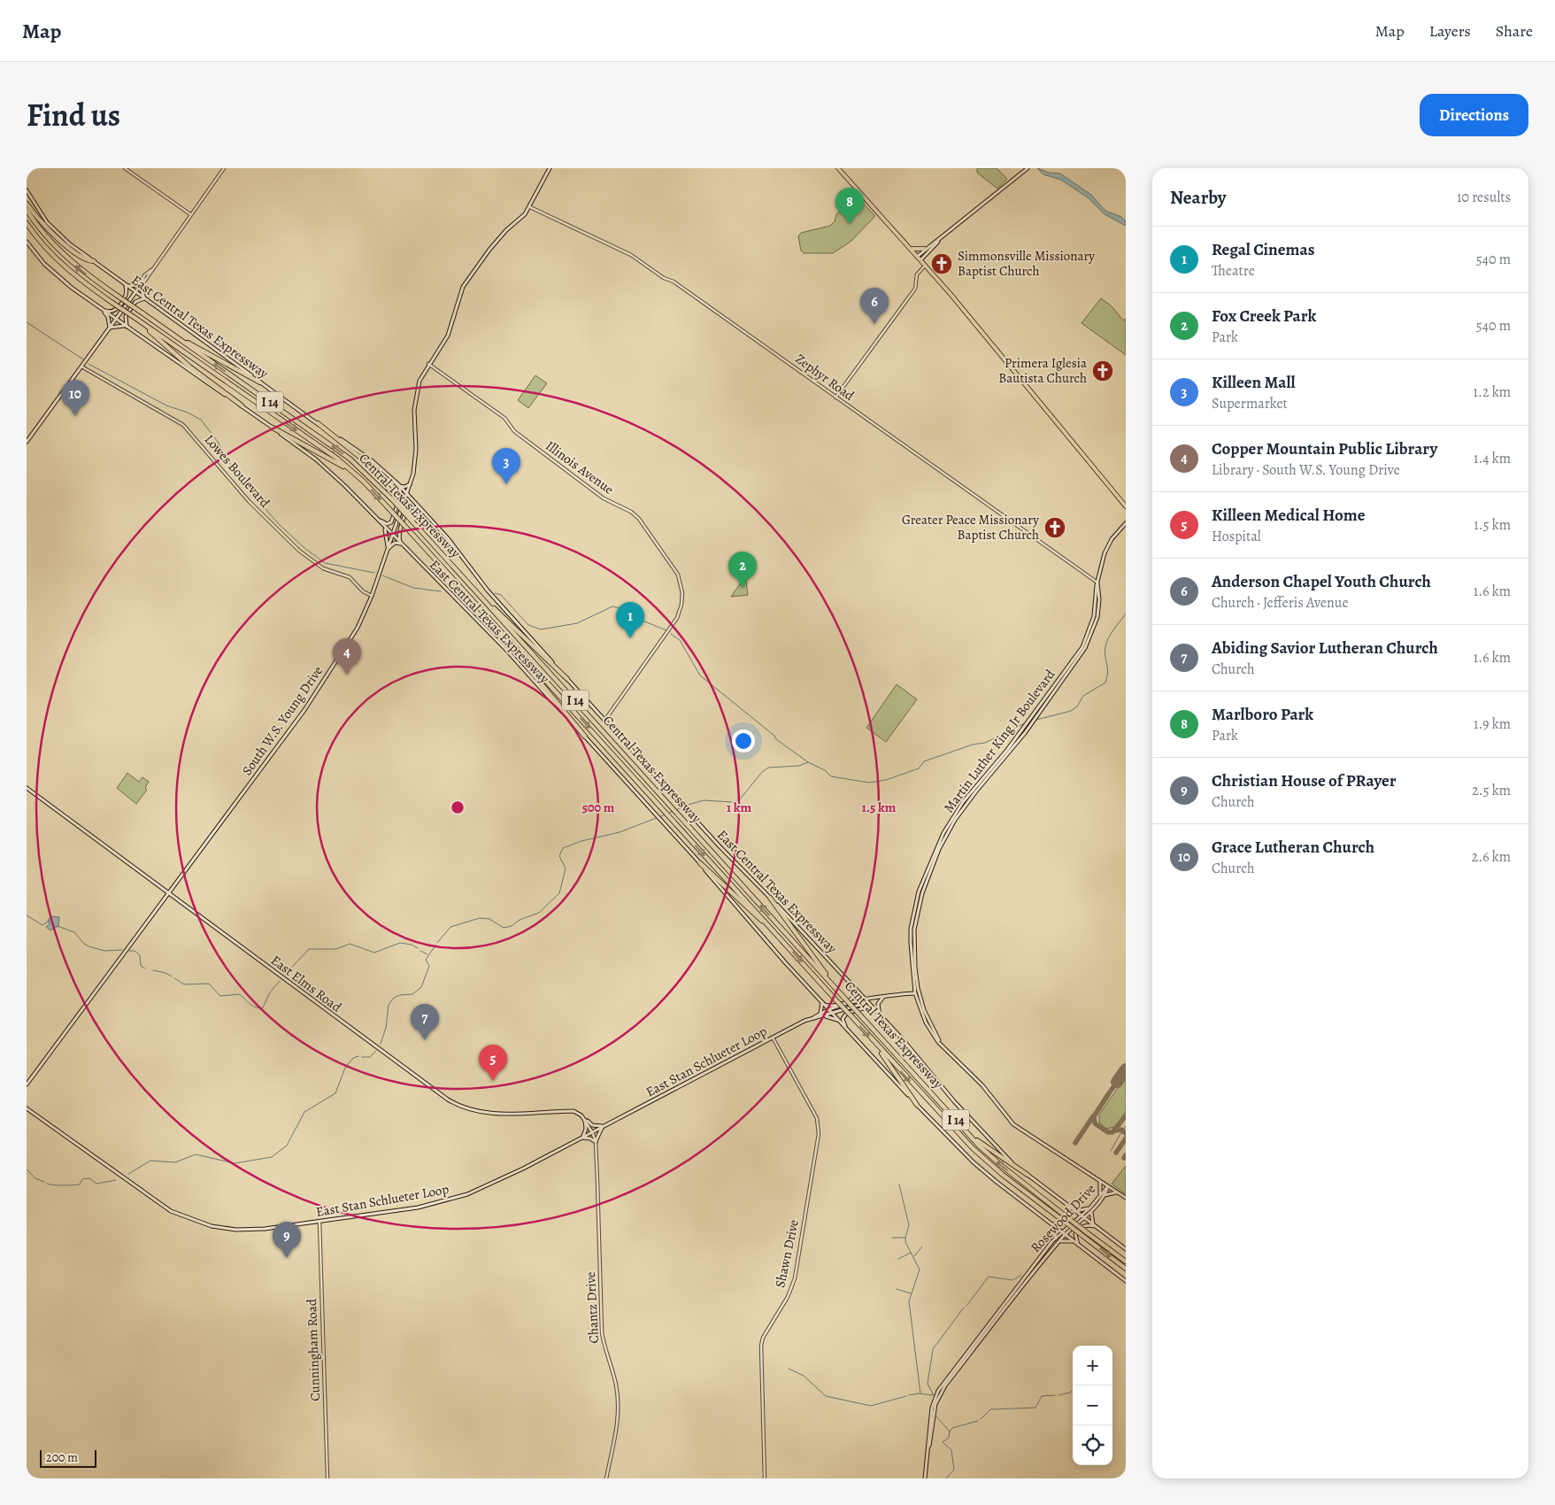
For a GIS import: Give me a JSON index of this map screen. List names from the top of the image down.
{
  "streets": {
    "highway": ["I 14", "Central Texas Expressway"],
    "main road": [
      "East Central Texas Expressway",
      "South W.S. Young Drive",
      "Martin Luther King Jr Boulevard",
      "East Elms Road",
      "East Stan Schlueter Loop",
      "Rosewood Drive"
    ],
    "street": [
      "Zephyr Road",
      "Illinois Avenue",
      "Lowes Boulevard",
      "Shawn Drive",
      "Chantz Drive",
      "Cunningham Road"
    ]
  },
  "crossings": [
    ["East Central Texas Expressway", "Illinois Avenue"],
    ["East Central Texas Expressway", "South W.S. Young Drive"],
    ["East Central Texas Expressway", "East Stan Schlueter Loop"],
    ["East Central Texas Expressway", "Rosewood Drive"],
    ["Zephyr Road", "South W.S. Young Drive"],
    ["Zephyr Road", "Martin Luther King Jr Boulevard"],
    ["Illinois Avenue", "South W.S. Young Drive"],
    ["Lowes Boulevard", "South W.S. Young Drive"],
    ["South W.S. Young Drive", "East Elms Road"],
    ["Martin Luther King Jr Boulevard", "East Stan Schlueter Loop"],
    ["Martin Luther King Jr Boulevard", "Rosewood Drive"],
    ["East Elms Road", "East Stan Schlueter Loop"],
    ["East Stan Schlueter Loop", "Shawn Drive"],
    ["East Stan Schlueter Loop", "Chantz Drive"],
    ["East Stan Schlueter Loop", "Cunningham Road"]
  ],
  "places": {
    "church": ["Simmonsville Missionary Baptist Church", "Primera Iglesia Bautista Church", "Greater Peace Missionary Baptist Church"]
  },
  "scale_bar": "200 m",
  "page": {
    "header": "Map",
    "nav": ["Map", "Layers", "Share"],
    "title": "Find us",
    "buttons": "Directions",
    "heading": ["Nearby", "10 results"],
    "pins": [
      "8",
      "6",
      "10",
      "3",
      "2",
      "1",
      "4",
      "7",
      "5",
      "9"
    ],
    "list": [
      {
        "mark": "1",
        "name": "Regal Cinemas",
        "note": "Theatre",
        "value": "540 m"
      },
      {
        "mark": "2",
        "name": "Fox Creek Park",
        "note": "Park",
        "value": "540 m"
      },
      {
        "mark": "3",
        "name": "Killeen Mall",
        "note": "Supermarket",
        "value": "1.2 km"
      },
      {
        "mark": "4",
        "name": "Copper Mountain Public Library",
        "note": "Library · South W.S. Young Drive",
        "value": "1.4 km"
      },
      {
        "mark": "5",
        "name": "Killeen Medical Home",
        "note": "Hospital",
        "value": "1.5 km"
      },
      {
        "mark": "6",
        "name": "Anderson Chapel Youth Church",
        "note": "Church · Jefferis Avenue",
        "value": "1.6 km"
      },
      {
        "mark": "7",
        "name": "Abiding Savior Lutheran Church",
        "note": "Church",
        "value": "1.6 km"
      },
      {
        "mark": "8",
        "name": "Marlboro Park",
        "note": "Park",
        "value": "1.9 km"
      },
      {
        "mark": "9",
        "name": "Christian House of PRayer",
        "note": "Church",
        "value": "2.5 km"
      },
      {
        "mark": "10",
        "name": "Grace Lutheran Church",
        "note": "Church",
        "value": "2.6 km"
      }
    ],
    "map_buttons": ["+", "−"],
    "scale": "200 m"
  },
  "rings": ["500 m", "1 km", "1.5 km"]
}
